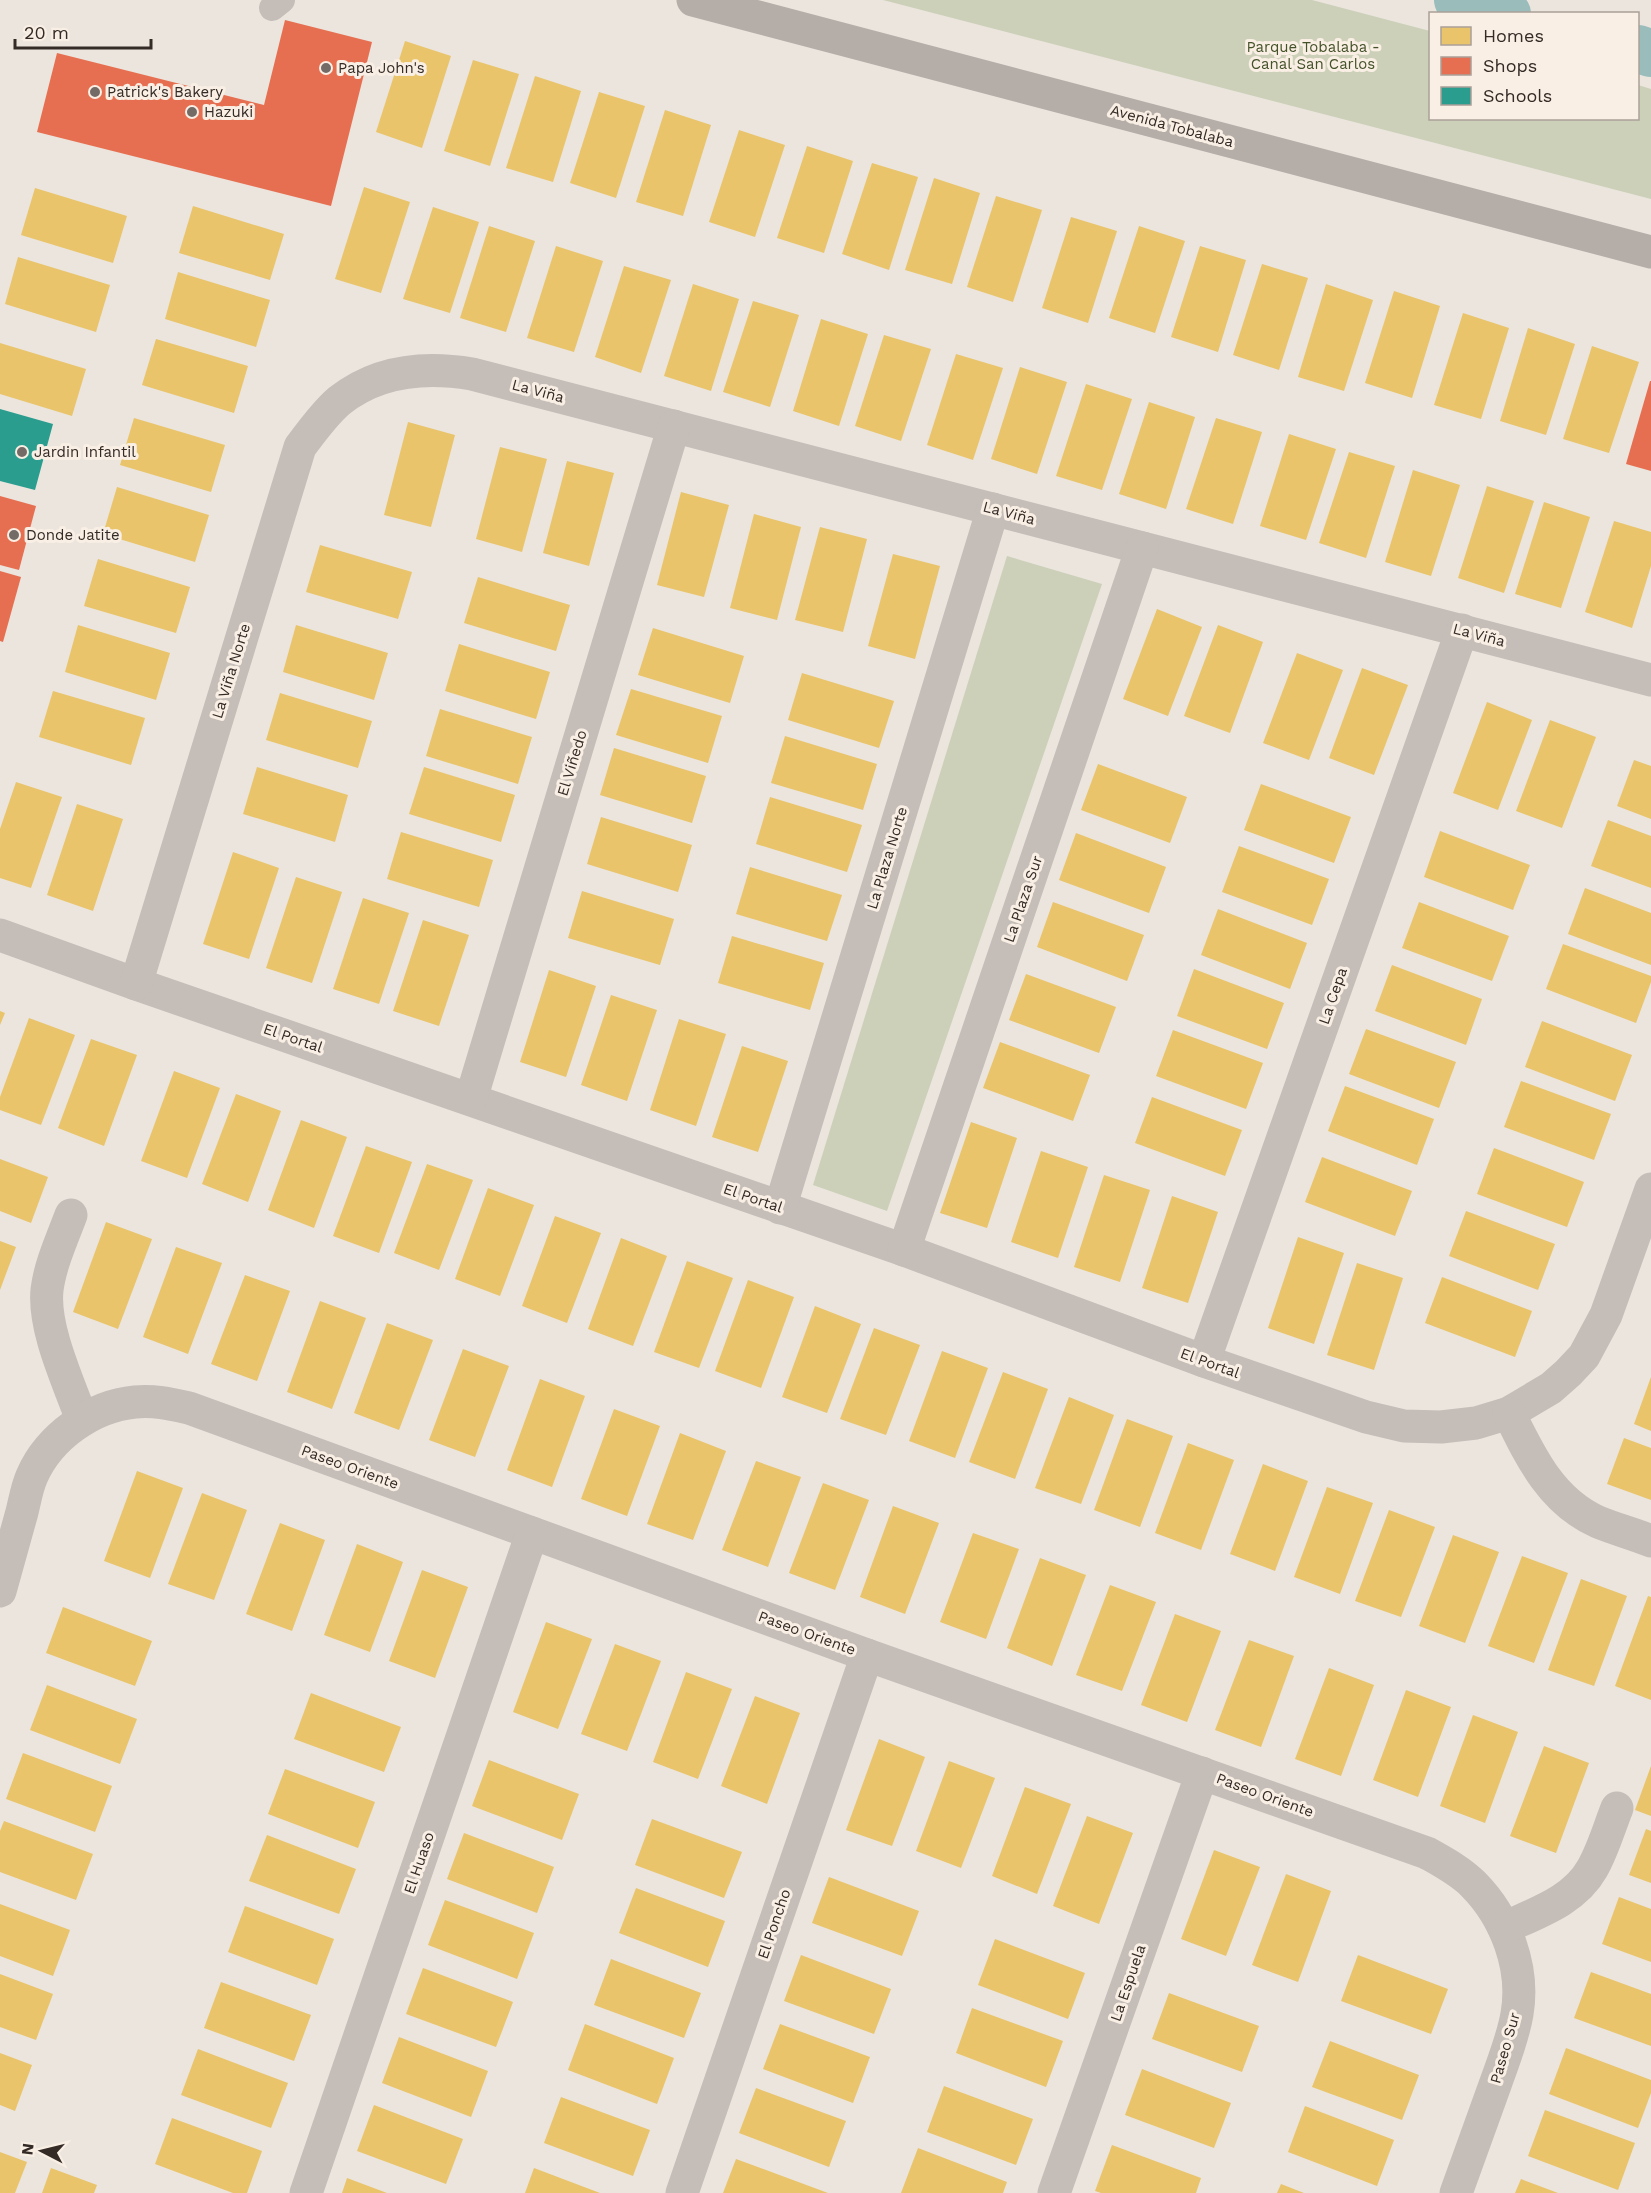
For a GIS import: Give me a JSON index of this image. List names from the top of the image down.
{
  "streets": {
    "main road": ["Avenida Tobalaba"],
    "street": [
      "La Viña",
      "La Viña Norte",
      "El Viñedo",
      "La Plaza Norte",
      "La Plaza Sur",
      "La Cepa",
      "El Portal",
      "Paseo Oriente",
      "El Huaso",
      "El Poncho",
      "La Espuela",
      "Paseo Sur"
    ]
  },
  "crossings": [
    ["La Viña", "La Viña Norte"],
    ["La Viña", "El Viñedo"],
    ["La Viña", "La Plaza Norte"],
    ["La Viña", "La Plaza Sur"],
    ["La Viña", "La Cepa"],
    ["La Viña Norte", "El Portal"],
    ["El Viñedo", "El Portal"],
    ["La Plaza Norte", "El Portal"],
    ["La Plaza Sur", "El Portal"],
    ["La Cepa", "El Portal"],
    ["Paseo Oriente", "El Huaso"],
    ["Paseo Oriente", "El Poncho"],
    ["Paseo Oriente", "La Espuela"],
    ["Paseo Oriente", "Paseo Sur"]
  ],
  "parks": ["Parque Tobalaba - Canal San Carlos"],
  "places": [
    "Papa John's",
    "Patrick's Bakery",
    "Hazuki",
    "Jardin Infantil",
    "Donde Jatite"
  ],
  "legend": ["Homes", "Shops", "Schools"],
  "scale_bar": "20 m",
  "north": "left"
}
